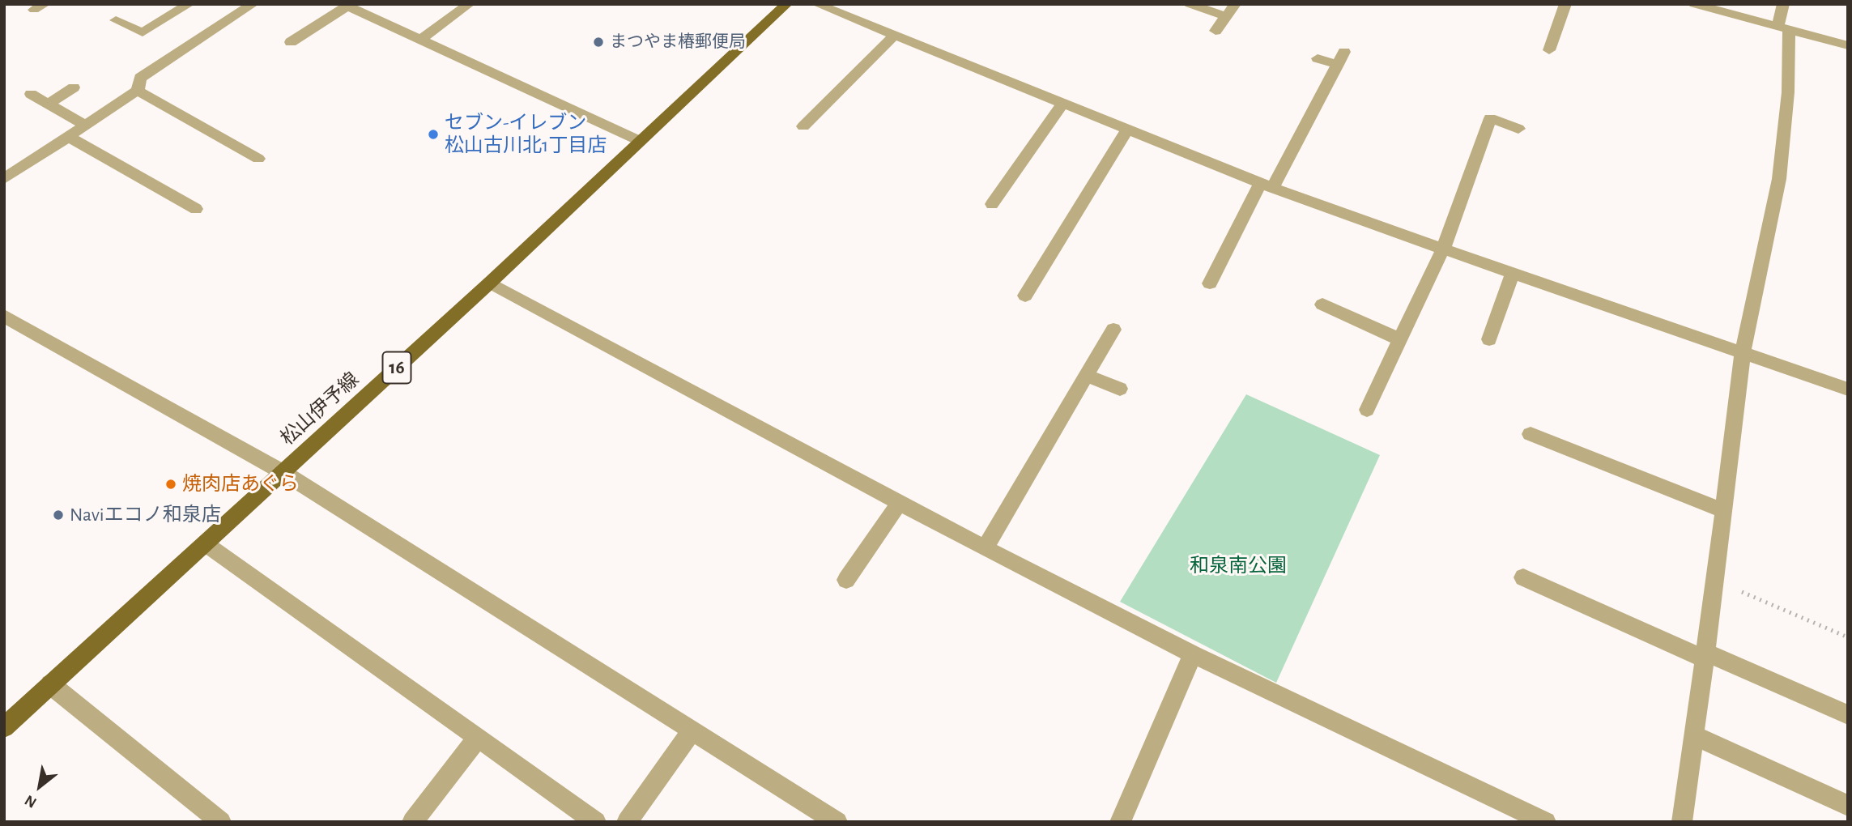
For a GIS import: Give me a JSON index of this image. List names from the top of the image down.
{
  "streets": {
    "main road": ["16", "松山伊予線"]
  },
  "parks": ["和泉南公園"],
  "places": [
    "まつやま椿郵便局",
    "セブン-イレブン 松山古川北1丁目店",
    "焼肉店あぐら",
    "Naviエコノ和泉店"
  ],
  "north": "bottom left"
}
